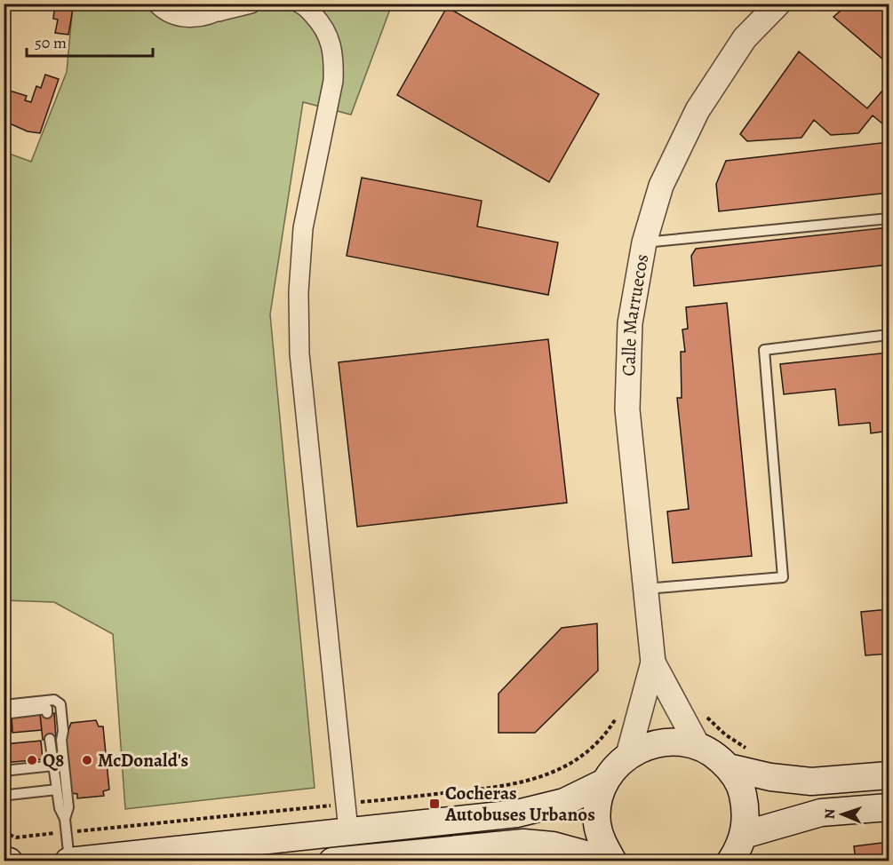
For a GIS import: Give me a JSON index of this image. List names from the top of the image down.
{
  "streets": {
    "street": ["Calle Marruecos"]
  },
  "places": {
    "other": ["Q8", "McDonald's"],
    "transit": ["Cocheras Autobuses Urbanos"]
  },
  "scale_bar": "50 m",
  "north": "left"
}
